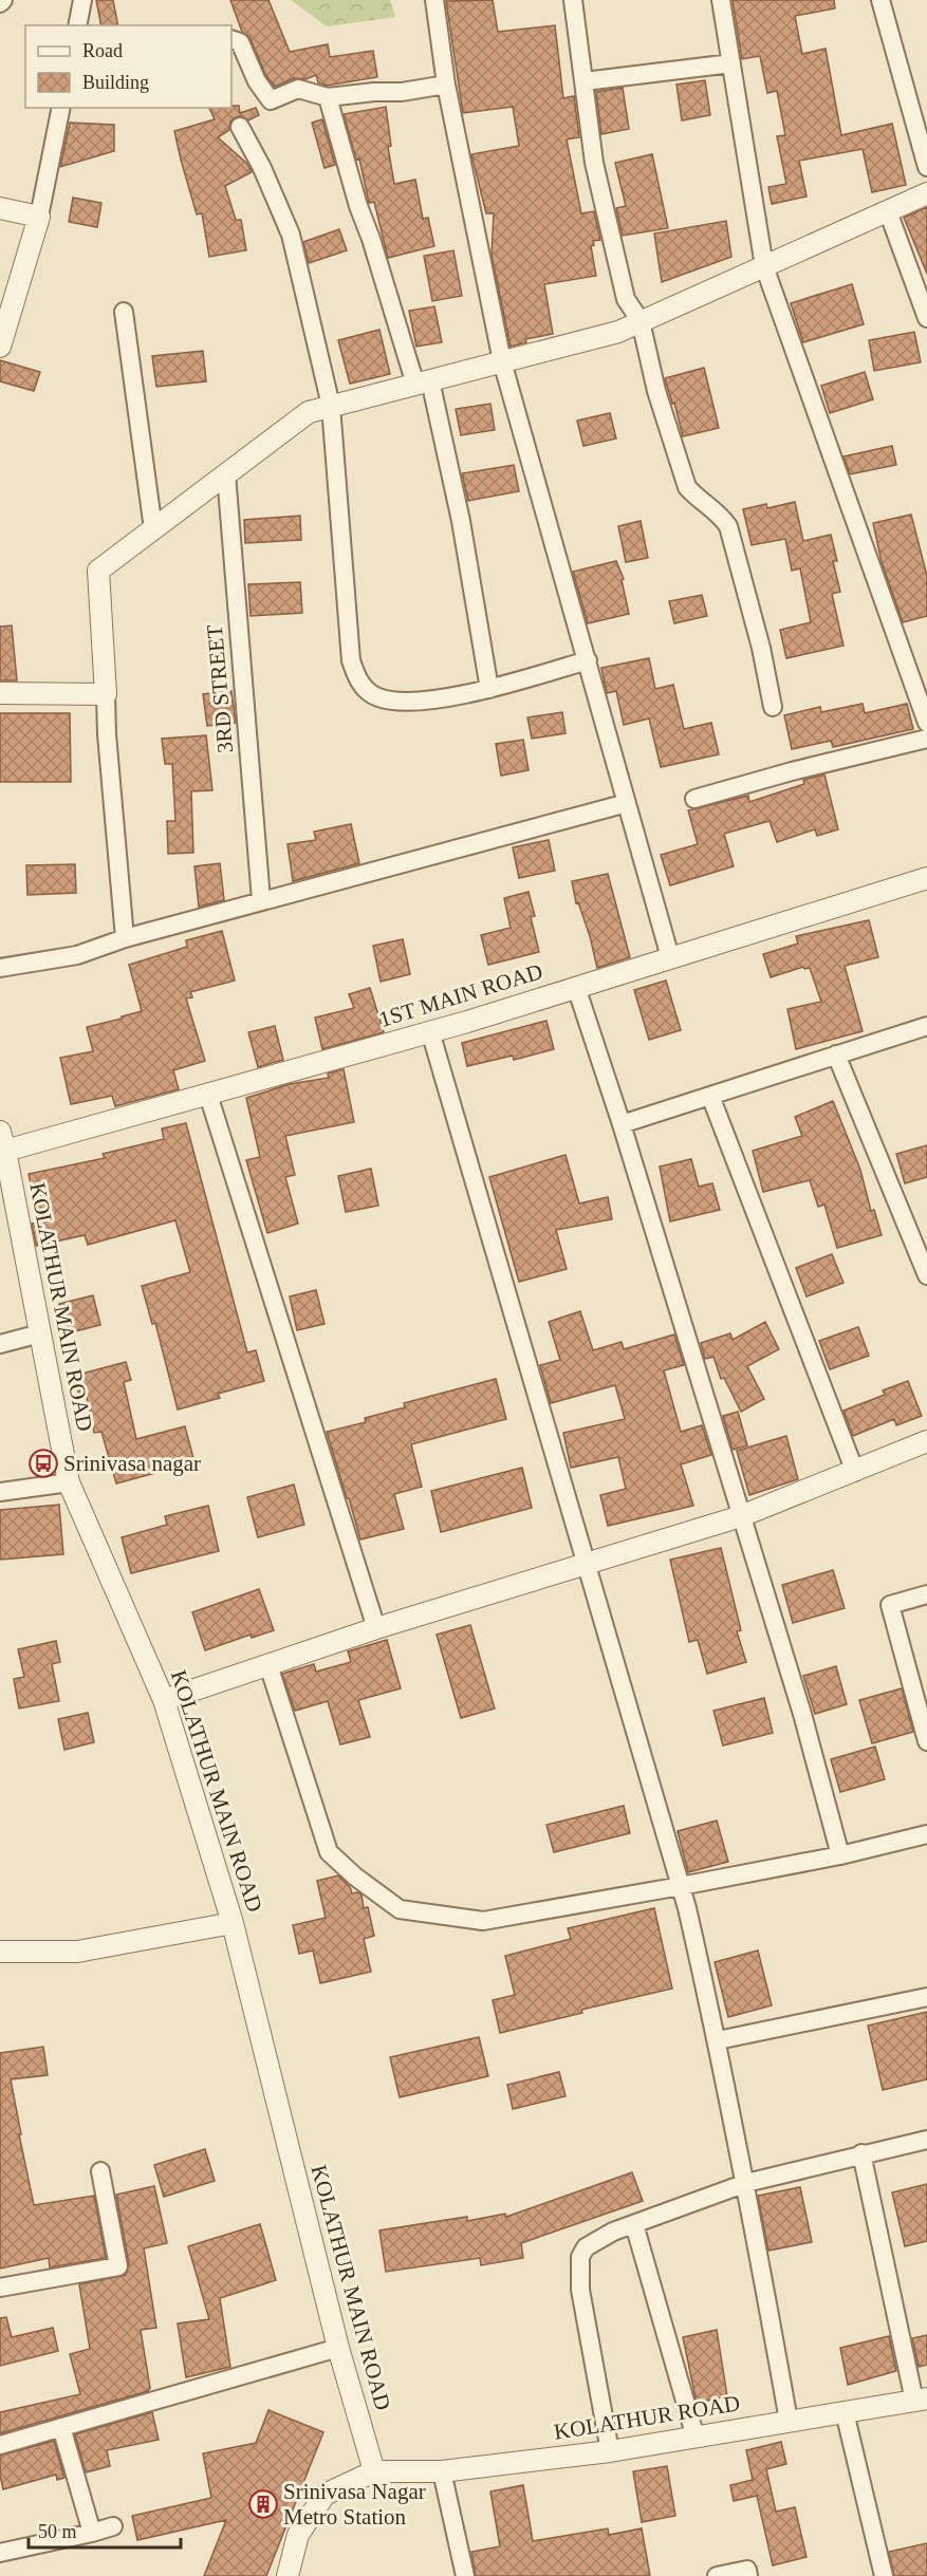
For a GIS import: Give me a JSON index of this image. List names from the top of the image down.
{
  "streets": {
    "street": [
      "3RD STREET",
      "1ST MAIN ROAD",
      "KOLATHUR MAIN ROAD",
      "KOLATHUR ROAD"
    ]
  },
  "crossings": [
    ["1ST MAIN ROAD", "KOLATHUR MAIN ROAD"],
    ["KOLATHUR MAIN ROAD", "KOLATHUR ROAD"]
  ],
  "places": {
    "bus stop": ["Srinivasa nagar"],
    "building": ["Srinivasa Nagar Metro Station"]
  },
  "legend": ["Road", "Building"],
  "scale_bar": "50 m"
}
